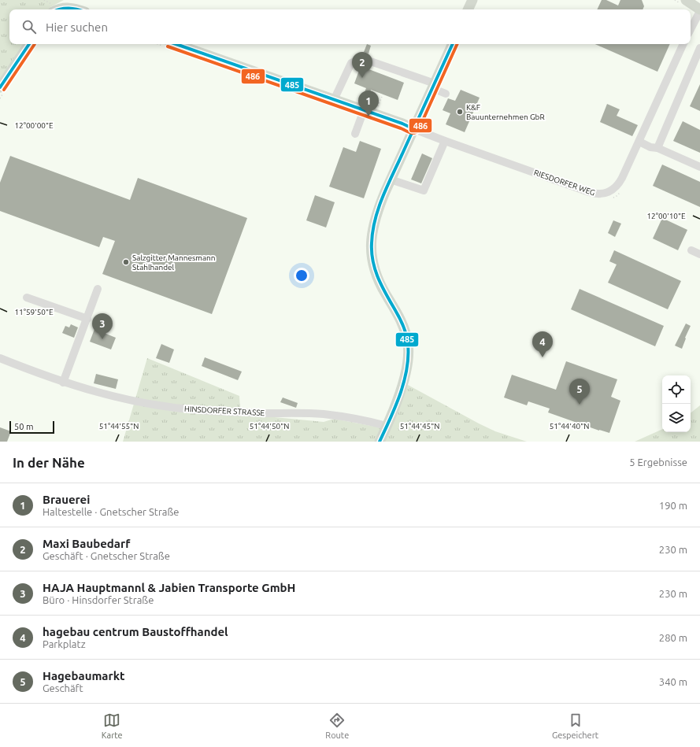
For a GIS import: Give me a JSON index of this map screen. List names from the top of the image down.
{
  "streets": {
    "street": ["RIESDORFER WEG", "HINSDORFER STRASSE"]
  },
  "places": ["K&F Bauunternehmen GbR", "Salzgitter Mannesmann Stahlhandel"],
  "lines": ["transit line 485", "transit line 486"],
  "scale_bar": "50 m",
  "page": {
    "search": "Hier suchen",
    "pins": [
      "2",
      "1",
      "3",
      "4",
      "5"
    ],
    "scale": "50 m",
    "heading": ["In der Nähe", "5 Ergebnisse"],
    "list": [
      {
        "mark": "1",
        "name": "Brauerei",
        "note": "Haltestelle · Gnetscher Straße",
        "value": "190 m"
      },
      {
        "mark": "2",
        "name": "Maxi Baubedarf",
        "note": "Geschäft · Gnetscher Straße",
        "value": "230 m"
      },
      {
        "mark": "3",
        "name": "HAJA Hauptmannl & Jabien Transporte GmbH",
        "note": "Büro · Hinsdorfer Straße",
        "value": "230 m"
      },
      {
        "mark": "4",
        "name": "hagebau centrum Baustoffhandel",
        "note": "Parkplatz",
        "value": "280 m"
      },
      {
        "mark": "5",
        "name": "Hagebaumarkt",
        "note": "Geschäft",
        "value": "340 m"
      }
    ],
    "nav": ["Karte", "Route", "Gespeichert"]
  },
  "coordinates": [
    "12°00'00\"E",
    "12°00'10\"E",
    "11°59'50\"E",
    "51°44'55\"N",
    "51°44'50\"N",
    "51°44'45\"N",
    "51°44'40\"N"
  ]
}
